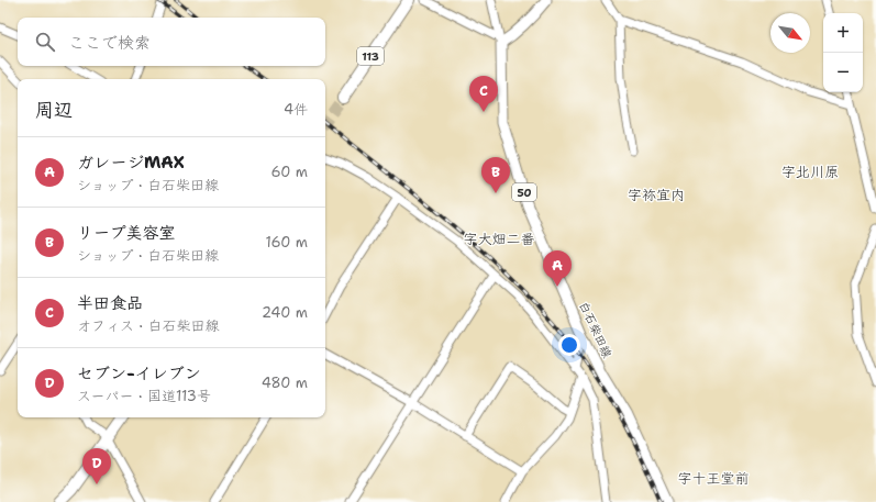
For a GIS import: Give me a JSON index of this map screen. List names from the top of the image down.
{
  "streets": {
    "highway": ["113"],
    "main road": ["50", "白石柴田線"]
  },
  "districts": [
    "字北川原",
    "字祢宜内",
    "字大畑二番",
    "字十王堂前"
  ],
  "north": "bottom right",
  "page": {
    "map_buttons": ["+", "−"],
    "search": "ここで検索",
    "pins": [
      "C",
      "B",
      "A",
      "D"
    ],
    "heading": ["周辺", "4件"],
    "list": [
      {
        "mark": "A",
        "name": "ガレージMAX",
        "note": "ショップ · 白石柴田線",
        "value": "60 m"
      },
      {
        "mark": "B",
        "name": "リープ美容室",
        "note": "ショップ · 白石柴田線",
        "value": "160 m"
      },
      {
        "mark": "C",
        "name": "半田食品",
        "note": "オフィス · 白石柴田線",
        "value": "240 m"
      },
      {
        "mark": "D",
        "name": "セブン-イレブン",
        "note": "スーパー · 国道113号",
        "value": "480 m"
      }
    ]
  }
}
